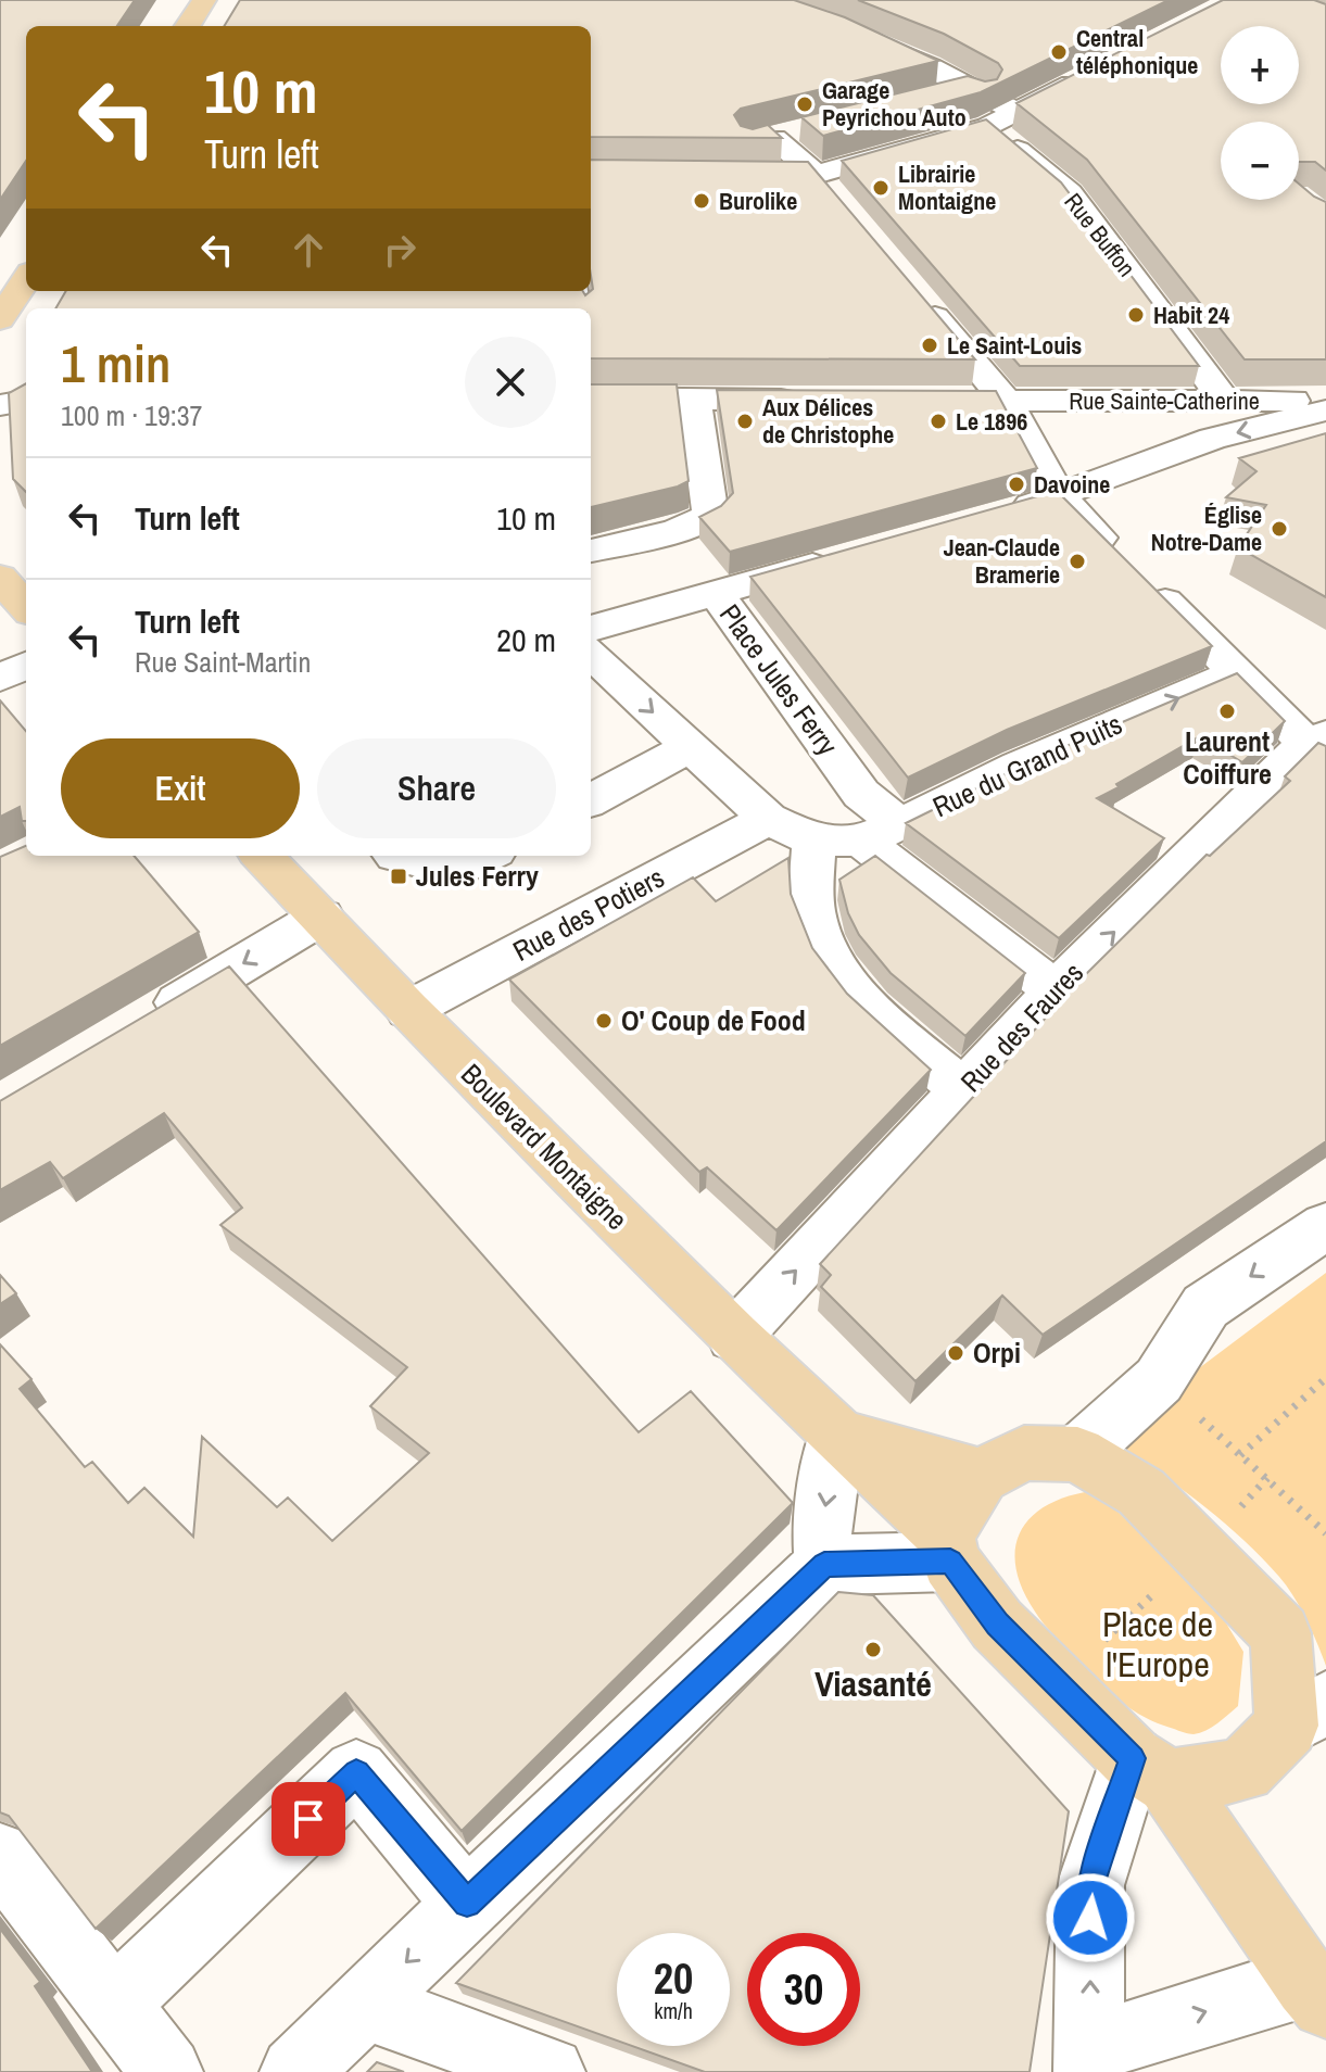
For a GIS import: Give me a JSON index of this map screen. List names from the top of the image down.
{
  "streets": {
    "main road": ["Boulevard Montaigne"],
    "street": [
      "Rue Buffon",
      "Rue Sainte-Catherine",
      "Place Jules Ferry",
      "Rue du Grand Puits",
      "Rue des Potiers",
      "Rue des Faures"
    ]
  },
  "crossings": [
    ["Rue Buffon", "Rue Sainte-Catherine"],
    ["Place Jules Ferry", "Rue du Grand Puits"],
    ["Place Jules Ferry", "Rue des Faures"],
    ["Rue des Potiers", "Boulevard Montaigne"],
    ["Rue des Faures", "Boulevard Montaigne"]
  ],
  "parks": ["Place de l'Europe"],
  "places": {
    "other": [
      "Central téléphonique",
      "Garage Peyrichou Auto",
      "Librairie Montaigne",
      "Burolike",
      "Habit 24",
      "Le Saint-Louis",
      "Aux Délices de Christophe",
      "Le 1896",
      "Davoine",
      "Église Notre-Dame",
      "Jean-Claude Bramerie",
      "Laurent Coiffure",
      "O' Coup de Food",
      "Orpi",
      "Viasanté"
    ],
    "transit": ["Jules Ferry"]
  },
  "page": {
    "map_buttons": ["+", "−"],
    "turn": ["10 m", "Turn left"],
    "heading": ["1 min", "100 m · 19:37"],
    "list": [
      {
        "name": "Turn left",
        "value": "10 m"
      },
      {
        "name": "Turn left",
        "note": "Rue Saint-Martin",
        "value": "20 m"
      }
    ],
    "buttons": ["Exit", "Share"],
    "speed": "20 km/h",
    "limit": "30"
  }
}
